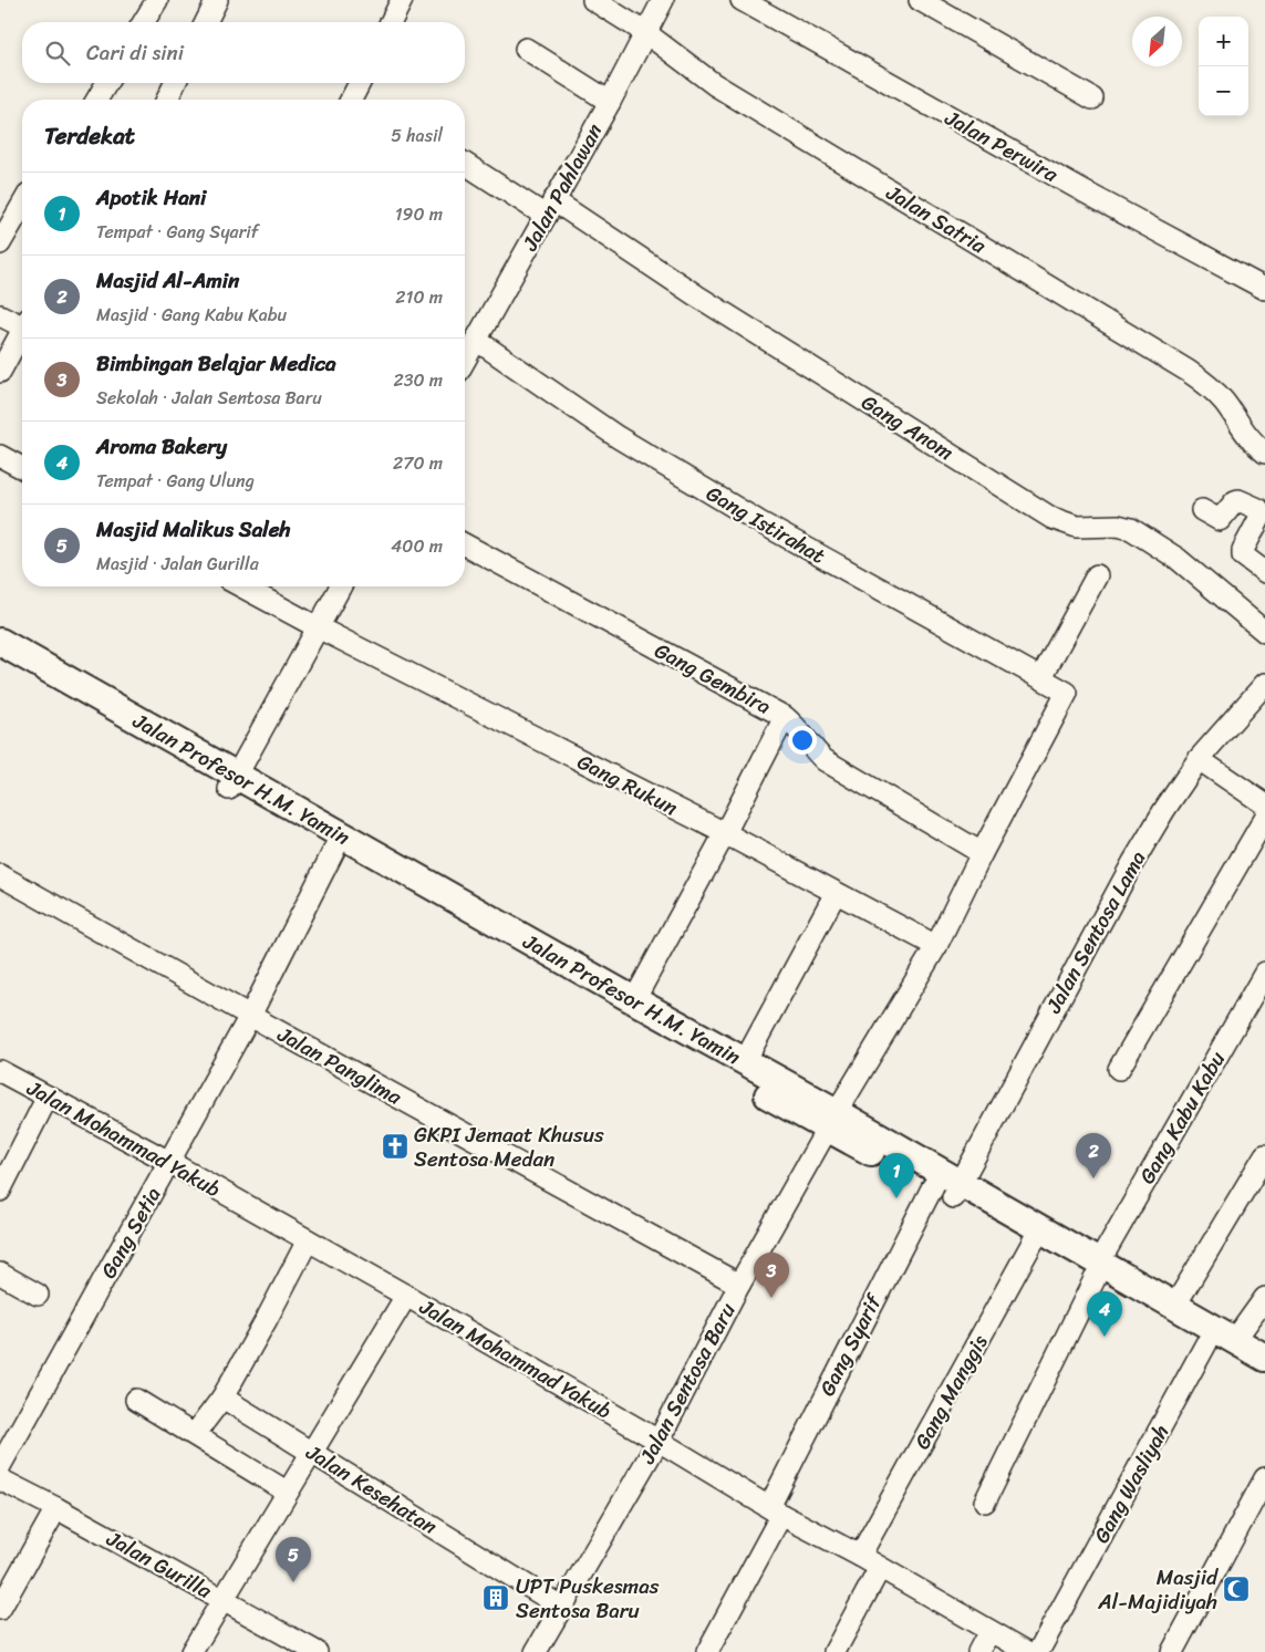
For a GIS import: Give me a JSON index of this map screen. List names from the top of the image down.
{
  "streets": {
    "main road": ["Jalan Profesor H.M. Yamin"],
    "street": [
      "Jalan Perwira",
      "Jalan Pahlawan",
      "Jalan Satria",
      "Gang Anom",
      "Gang Istirahat",
      "Gang Gembira",
      "Gang Rukun",
      "Jalan Sentosa Lama",
      "Jalan Panglima",
      "Gang Kabu Kabu",
      "Jalan Mohammad Yakub",
      "Gang Setia",
      "Gang Syarif",
      "Jalan Sentosa Baru",
      "Gang Manggis",
      "Gang Wasliyah",
      "Jalan Kesehatan",
      "Jalan Gurilla"
    ]
  },
  "crossings": [
    ["Jalan Pahlawan", "Jalan Satria"],
    ["Jalan Pahlawan", "Gang Anom"],
    ["Jalan Pahlawan", "Gang Istirahat"],
    ["Gang Istirahat", "Jalan Sentosa Baru"],
    ["Gang Gembira", "Jalan Sentosa Baru"],
    ["Jalan Profesor H.M. Yamin", "Jalan Sentosa Lama"],
    ["Jalan Profesor H.M. Yamin", "Gang Kabu Kabu"],
    ["Jalan Profesor H.M. Yamin", "Gang Setia"],
    ["Jalan Profesor H.M. Yamin", "Gang Syarif"],
    ["Jalan Profesor H.M. Yamin", "Jalan Sentosa Baru"],
    ["Jalan Profesor H.M. Yamin", "Gang Manggis"],
    ["Jalan Profesor H.M. Yamin", "Gang Wasliyah"],
    ["Gang Rukun", "Jalan Sentosa Baru"],
    ["Jalan Sentosa Lama", "Gang Syarif"],
    ["Jalan Panglima", "Gang Setia"],
    ["Jalan Panglima", "Jalan Sentosa Baru"],
    ["Jalan Mohammad Yakub", "Gang Setia"],
    ["Jalan Mohammad Yakub", "Gang Syarif"],
    ["Jalan Mohammad Yakub", "Jalan Sentosa Baru"],
    ["Jalan Mohammad Yakub", "Gang Manggis"],
    ["Jalan Sentosa Baru", "Jalan Kesehatan"]
  ],
  "places": {
    "church": ["GKPI Jemaat Khusus Sentosa Medan"],
    "mosque": ["Masjid Al-Majidiyah"],
    "building": ["UPT Puskesmas Sentosa Baru"]
  },
  "north": "bottom left",
  "page": {
    "map_buttons": ["+", "−"],
    "search": "Cari di sini",
    "heading": ["Terdekat", "5 hasil"],
    "list": [
      {
        "mark": "1",
        "name": "Apotik Hani",
        "note": "Tempat · Gang Syarif",
        "value": "190 m"
      },
      {
        "mark": "2",
        "name": "Masjid Al-Amin",
        "note": "Masjid · Gang Kabu Kabu",
        "value": "210 m"
      },
      {
        "mark": "3",
        "name": "Bimbingan Belajar Medica",
        "note": "Sekolah · Jalan Sentosa Baru",
        "value": "230 m"
      },
      {
        "mark": "4",
        "name": "Aroma Bakery",
        "note": "Tempat · Gang Ulung",
        "value": "270 m"
      },
      {
        "mark": "5",
        "name": "Masjid Malikus Saleh",
        "note": "Masjid · Jalan Gurilla",
        "value": "400 m"
      }
    ],
    "pins": [
      "2",
      "1",
      "3",
      "4",
      "5"
    ]
  }
}
